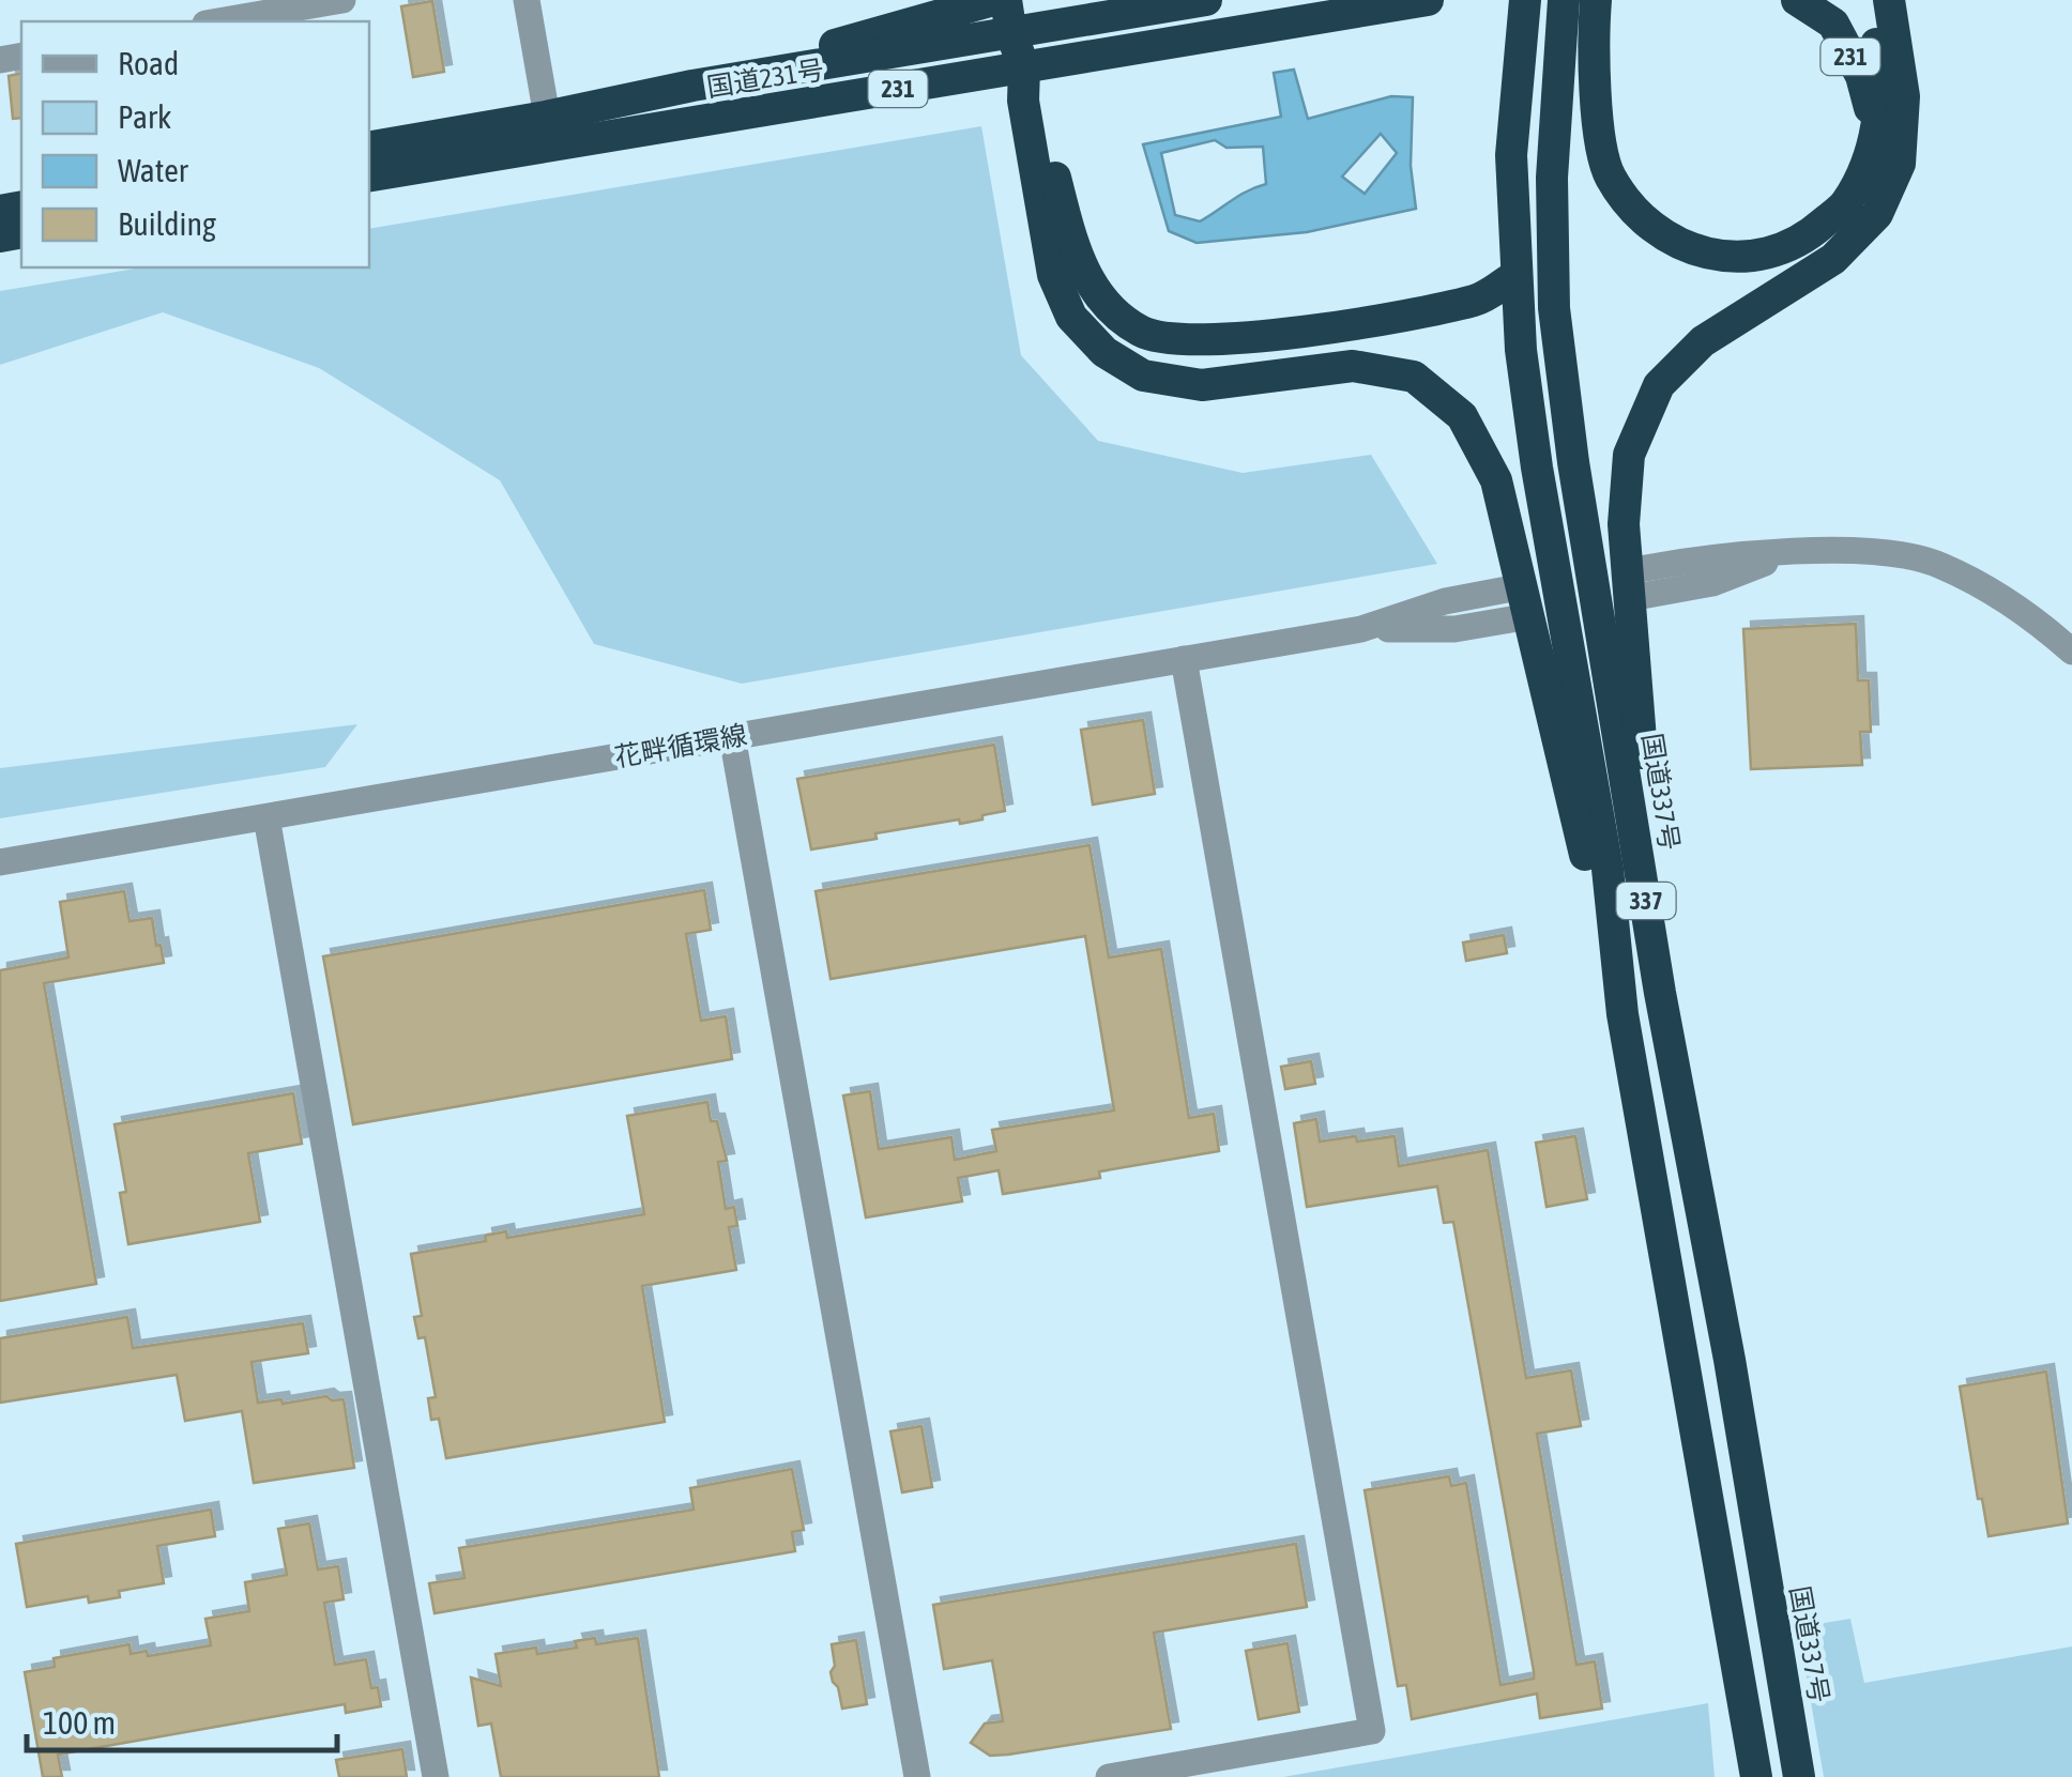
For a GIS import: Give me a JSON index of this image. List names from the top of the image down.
{
  "streets": {
    "highway": [
      "231",
      "国道231号",
      "国道337号",
      "337"
    ],
    "street": ["花畔循環線"]
  },
  "legend": [
    "Road",
    "Park",
    "Water",
    "Building"
  ],
  "scale_bar": "100 m"
}
